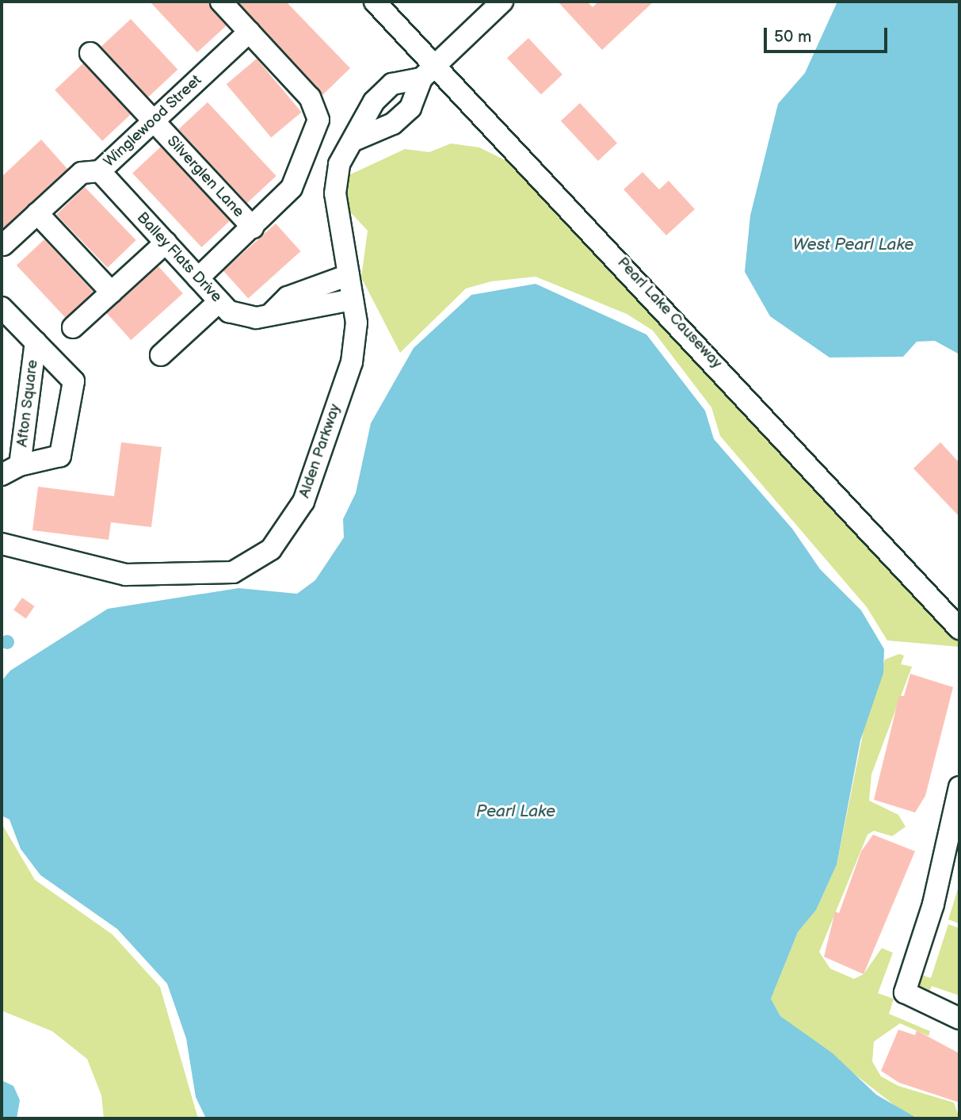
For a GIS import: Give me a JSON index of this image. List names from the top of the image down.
{
  "streets": {
    "street": [
      "Winglewood Street",
      "Silverglen Lane",
      "Balley Flats Drive",
      "Pearl Lake Causeway",
      "Afton Square",
      "Alden Parkway"
    ]
  },
  "crossings": [
    ["Winglewood Street", "Silverglen Lane"],
    ["Winglewood Street", "Balley Flats Drive"],
    ["Balley Flats Drive", "Alden Parkway"],
    ["Pearl Lake Causeway", "Alden Parkway"]
  ],
  "water": ["West Pearl Lake", "Pearl Lake"],
  "scale_bar": "50 m"
}
